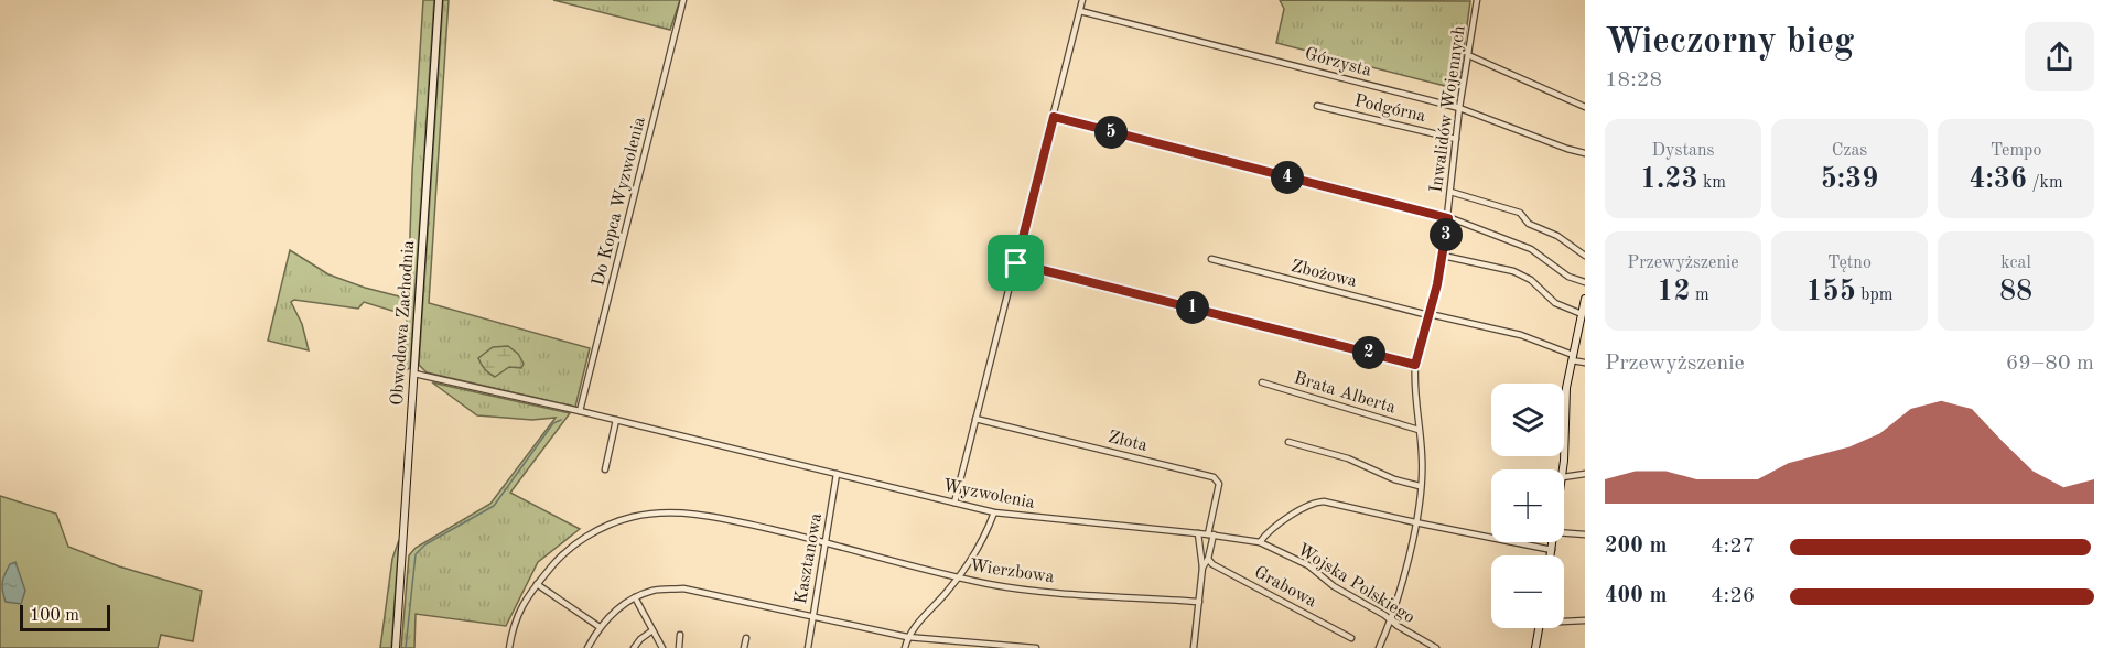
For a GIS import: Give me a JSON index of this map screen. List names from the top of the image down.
{
  "streets": {
    "main road": ["Obwodowa Zachodnia"],
    "street": [
      "Górzysta",
      "Podgórna",
      "Inwalidów Wojennych",
      "Do Kopca Wyzwolenia",
      "Zbożowa",
      "Brata Alberta",
      "Złota",
      "Wyzwolenia",
      "Kasztanowa",
      "Wierzbowa",
      "Wojska Polskiego",
      "Grabowa"
    ]
  },
  "crossings": [
    ["Górzysta", "Inwalidów Wojennych"],
    ["Podgórna", "Inwalidów Wojennych"],
    ["Inwalidów Wojennych", "Zbożowa"],
    ["Inwalidów Wojennych", "Brata Alberta"],
    ["Inwalidów Wojennych", "Wojska Polskiego"],
    ["Do Kopca Wyzwolenia", "Wyzwolenia"],
    ["Obwodowa Zachodnia", "Wyzwolenia"],
    ["Złota", "Wyzwolenia"],
    ["Wyzwolenia", "Kasztanowa"],
    ["Wyzwolenia", "Wojska Polskiego"],
    ["Kasztanowa", "Wierzbowa"]
  ],
  "scale_bar": "100 m",
  "page": {
    "heading": ["Wieczorny bieg", "18:28"],
    "stats": [
      ["Dystans", "1.23 km"],
      ["Czas", "5:39"],
      ["Tempo", "4:36 /km"],
      ["Przewyższenie", "12 m"],
      ["Tętno", "155 bpm"],
      ["kcal", "88"]
    ],
    "pins": [
      "5",
      "4",
      "3",
      "1",
      "2"
    ],
    "chart": ["Przewyższenie", "69–80 m"],
    "map_buttons": ["+", "−"],
    "list": [
      {
        "name": "200 m",
        "note": "4:27"
      },
      {
        "name": "400 m",
        "note": "4:26"
      }
    ],
    "scale": "100 m"
  }
}
